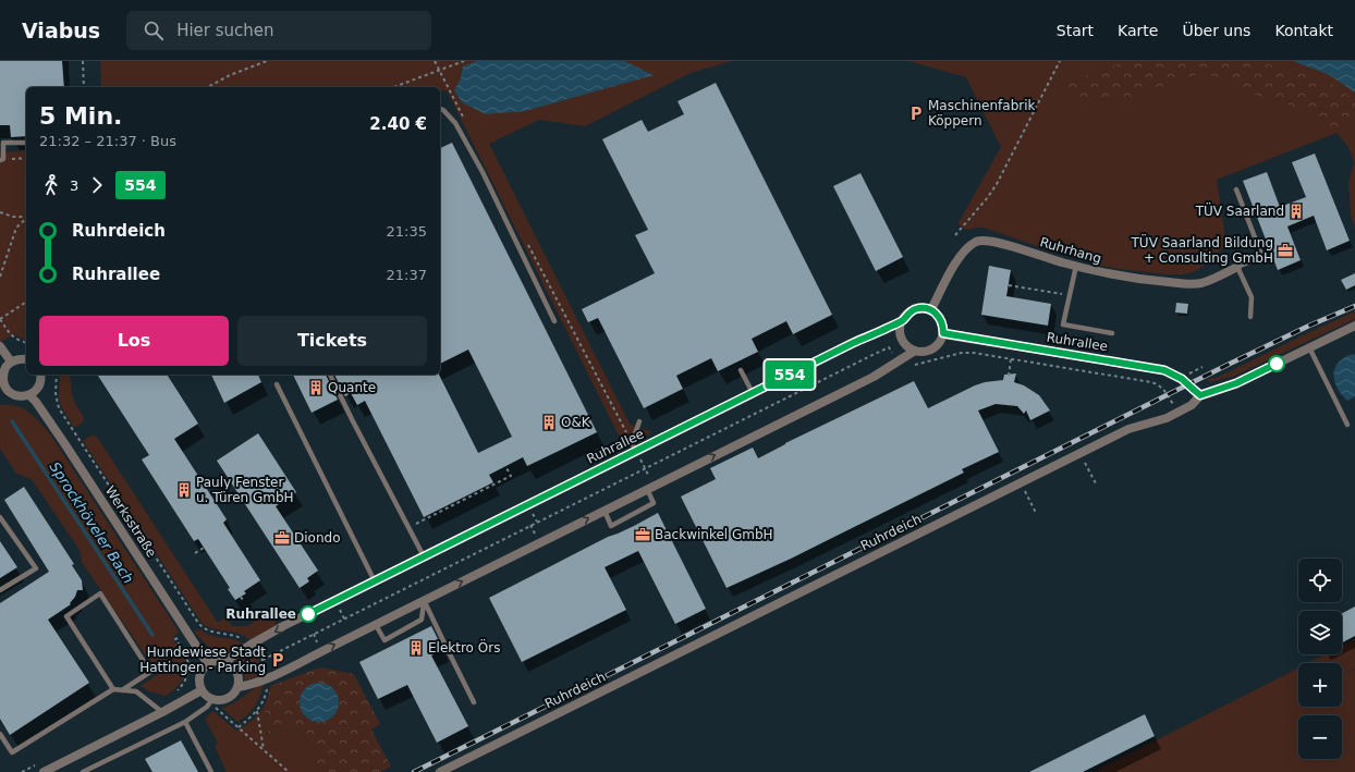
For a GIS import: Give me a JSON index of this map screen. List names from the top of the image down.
{
  "streets": {
    "street": [
      "Ruhrhang",
      "Ruhrallee",
      "Werksstraße",
      "Ruhrdeich"
    ]
  },
  "crossings": [
    ["Ruhrhang", "Ruhrallee"],
    ["Ruhrallee", "Werksstraße"],
    ["Ruhrallee", "Ruhrdeich"]
  ],
  "water": ["Sprockhöveler Bach"],
  "places": {
    "parking": ["Maschinenfabrik Köppern", "Hundewiese Stadt Hattingen - Parking"],
    "building": [
      "TÜV Saarland",
      "Quante",
      "O&K",
      "Pauly Fenster u. Türen GmbH",
      "Elektro Örs"
    ],
    "office": ["TÜV Saarland Bildung + Consulting GmbH", "Backwinkel GmbH", "Diondo"],
    "other": ["Ruhrallee"]
  },
  "lines": ["bus line 554"],
  "page": {
    "header": "Viabus",
    "search": "Hier suchen",
    "nav": [
      "Start",
      "Karte",
      "Über uns",
      "Kontakt"
    ],
    "on_map": "554",
    "heading": ["5 Min.", "21:32 – 21:37 · Bus", "2.40 €"],
    "legs": ["3", "554"],
    "list": [
      {
        "name": "Ruhrdeich",
        "value": "21:35"
      },
      {
        "name": "Ruhrallee",
        "value": "21:37"
      }
    ],
    "buttons": ["Los", "Tickets"],
    "map_buttons": ["+", "−"]
  }
}
